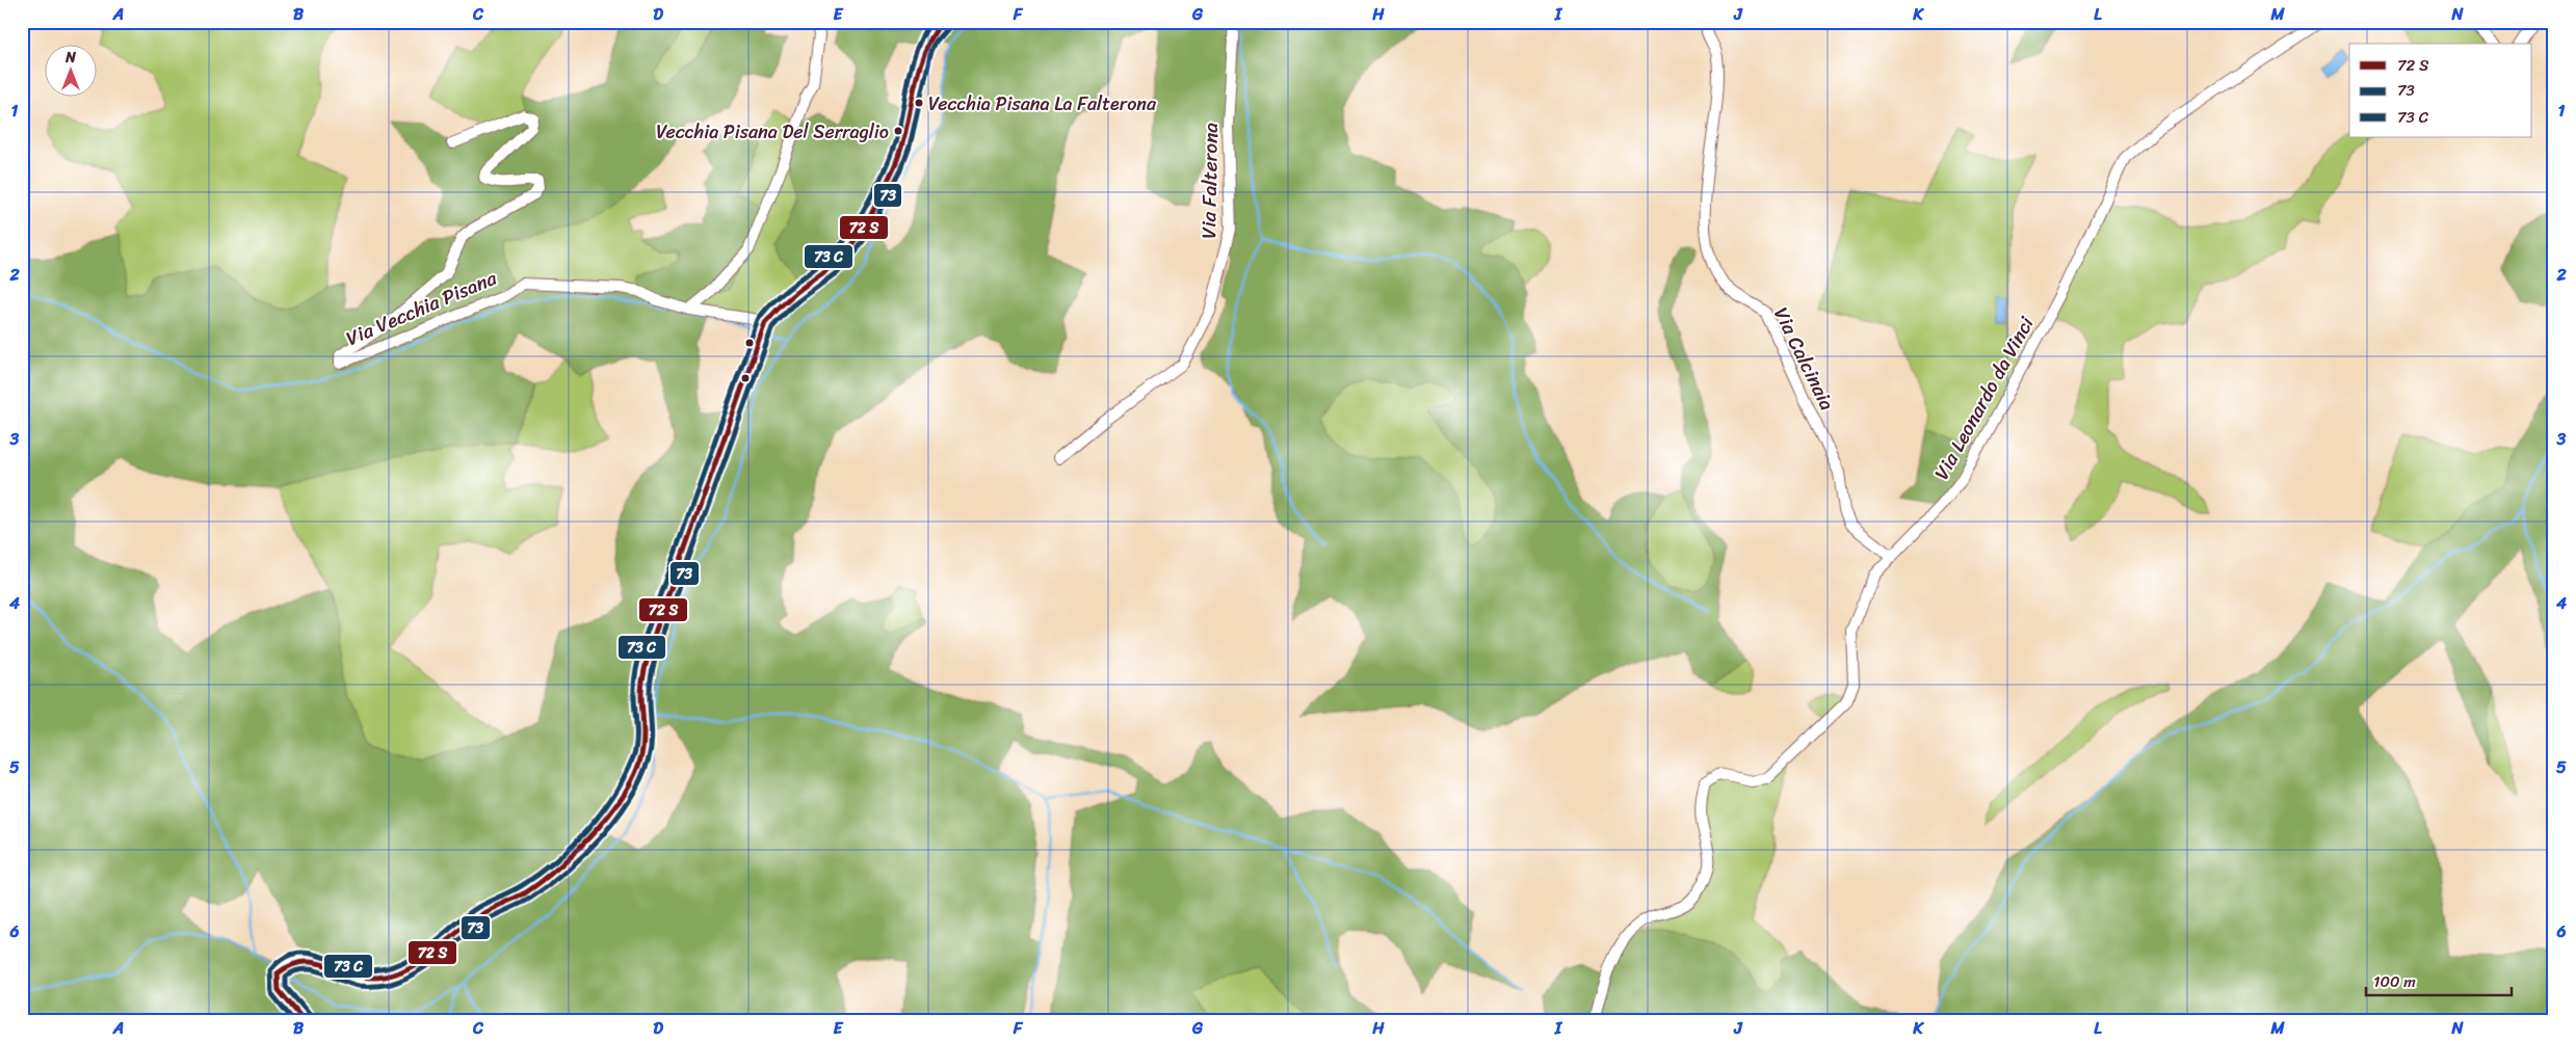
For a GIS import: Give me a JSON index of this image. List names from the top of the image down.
{
  "streets": {
    "street": [
      "Via Falterona",
      "Via Vecchia Pisana",
      "Via Calcinaia",
      "Via Leonardo da Vinci"
    ]
  },
  "crossings": [
    ["Via Calcinaia", "Via Leonardo da Vinci"]
  ],
  "places": ["Vecchia Pisana La Falterona", "Vecchia Pisana Del Serraglio"],
  "lines": ["transit line 73"],
  "legend": ["72 S", "73", "73 C"],
  "scale_bar": "100 m",
  "north": "top",
  "grid": {
    "columns": [
      "A",
      "B",
      "C",
      "D",
      "E",
      "F",
      "G",
      "H",
      "I",
      "J",
      "K",
      "L",
      "M",
      "N"
    ],
    "rows": [
      "1",
      "2",
      "3",
      "4",
      "5",
      "6"
    ]
  }
}
